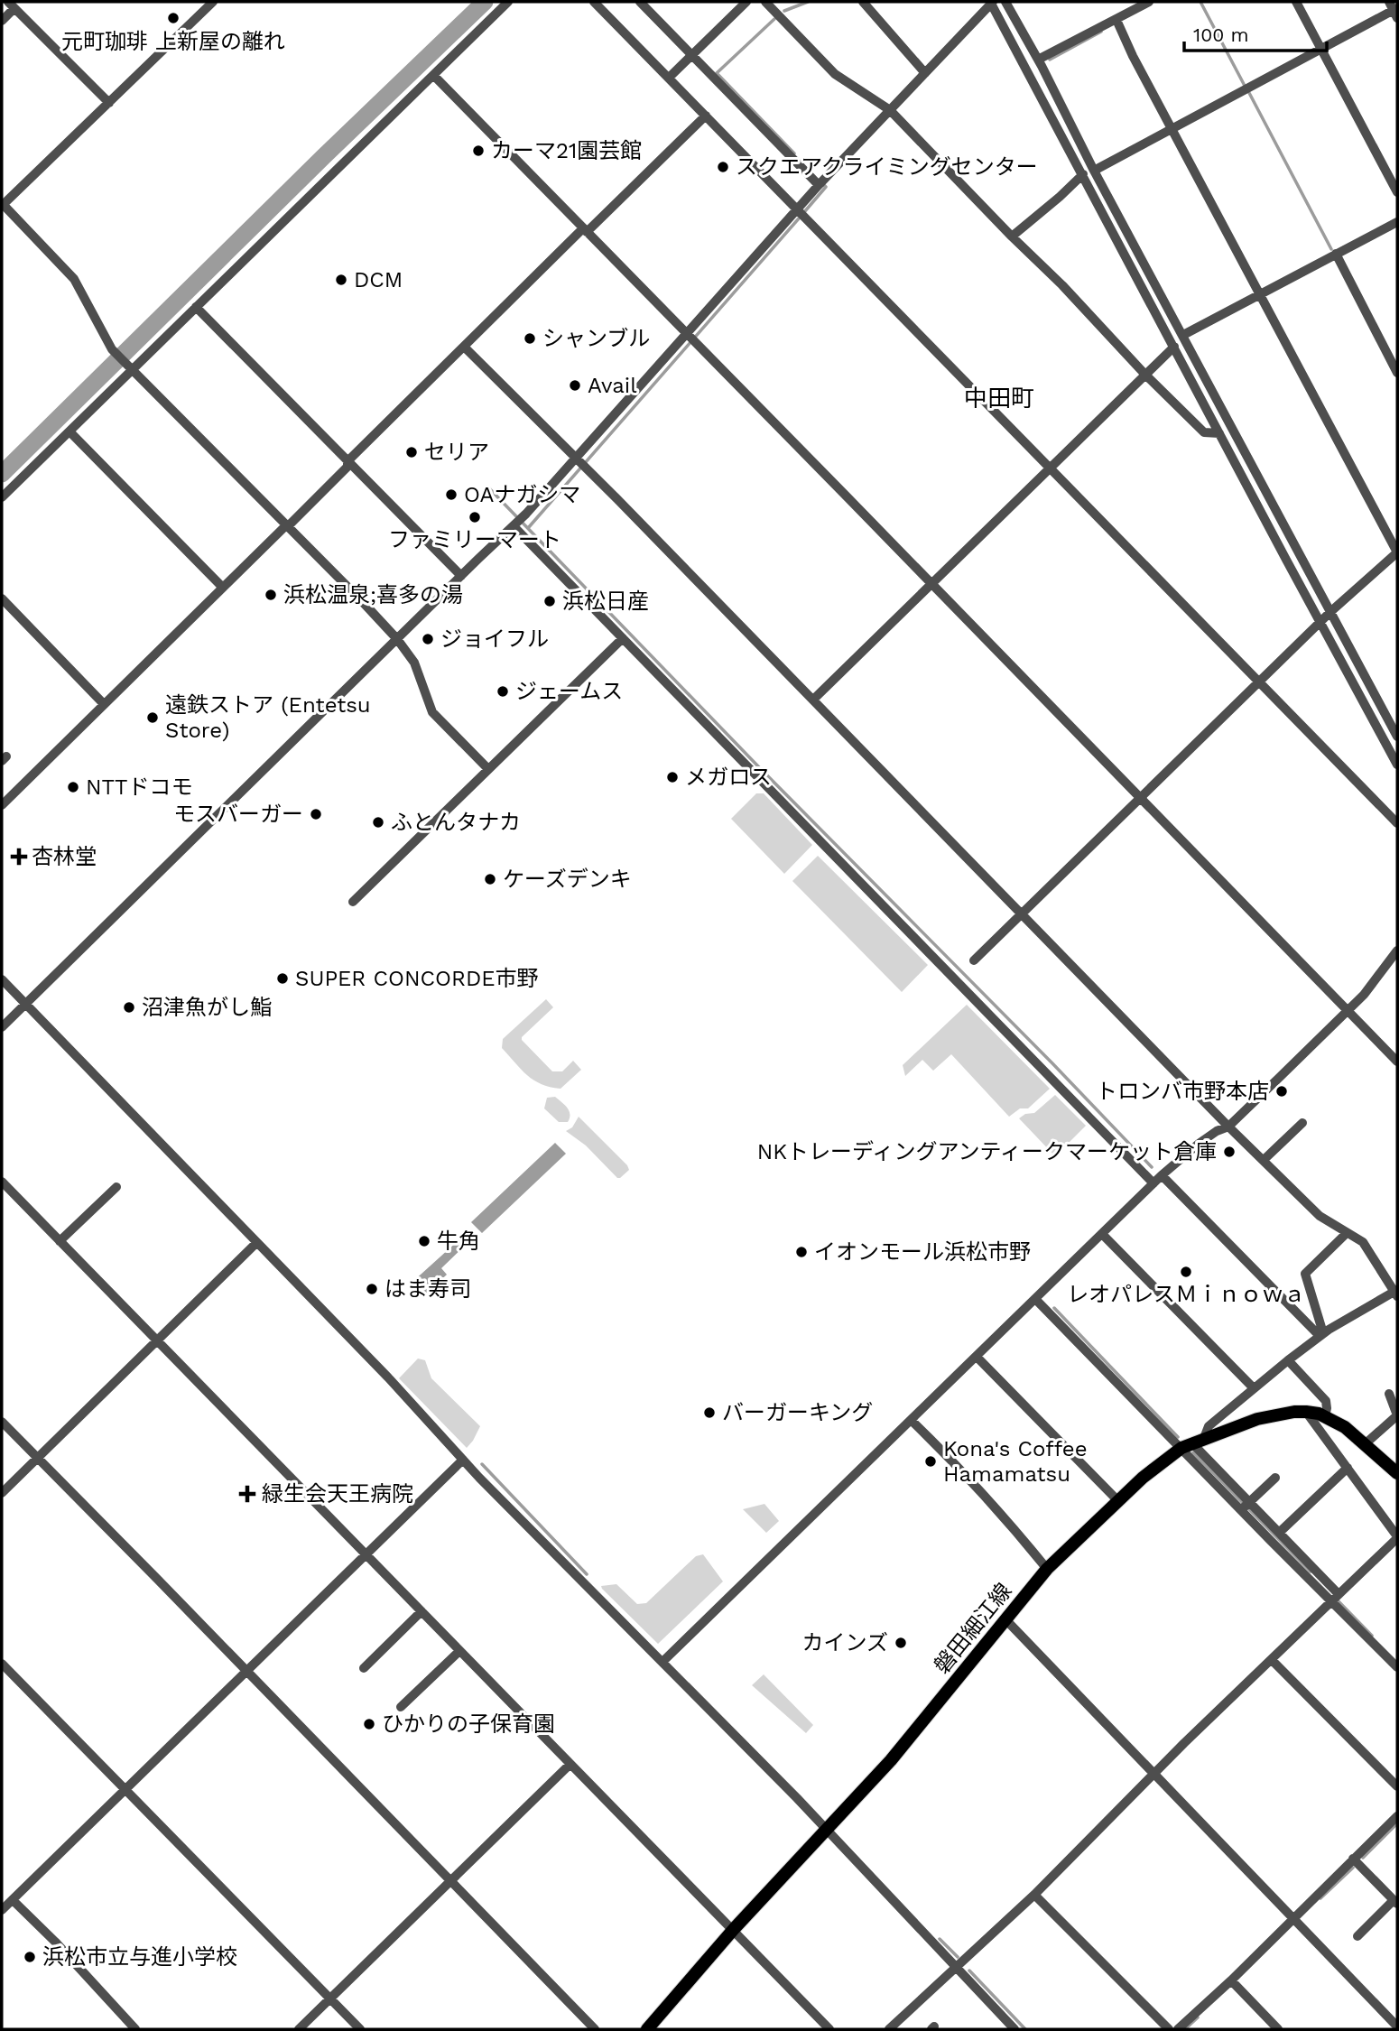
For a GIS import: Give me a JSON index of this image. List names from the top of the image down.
{
  "streets": {
    "main road": ["磐田細江線"]
  },
  "districts": ["中田町"],
  "places": {
    "other": [
      "元町珈琲 上新屋の離れ",
      "カーマ21園芸館",
      "スクエアクライミングセンター",
      "DCM",
      "シャンブル",
      "Avail",
      "セリア",
      "OAナガシマ",
      "ファミリーマート",
      "浜松温泉;喜多の湯",
      "浜松日産",
      "ジョイフル",
      "ジェームス",
      "遠鉄ストア (Entetsu Store)",
      "メガロス",
      "NTTドコモ",
      "モスバーガー",
      "ふとんタナカ",
      "ケーズデンキ",
      "SUPER CONCORDE市野",
      "沼津魚がし鮨",
      "トロンバ市野本店",
      "NKトレーディングアンティークマーケット倉庫",
      "牛角",
      "イオンモール浜松市野",
      "レオパレスＭｉｎｏｗａ",
      "はま寿司",
      "バーガーキング",
      "Kona's Coffee Hamamatsu",
      "カインズ",
      "ひかりの子保育園",
      "浜松市立与進小学校"
    ],
    "health": ["杏林堂", "緑生会天王病院"]
  },
  "scale_bar": "100 m"
}
